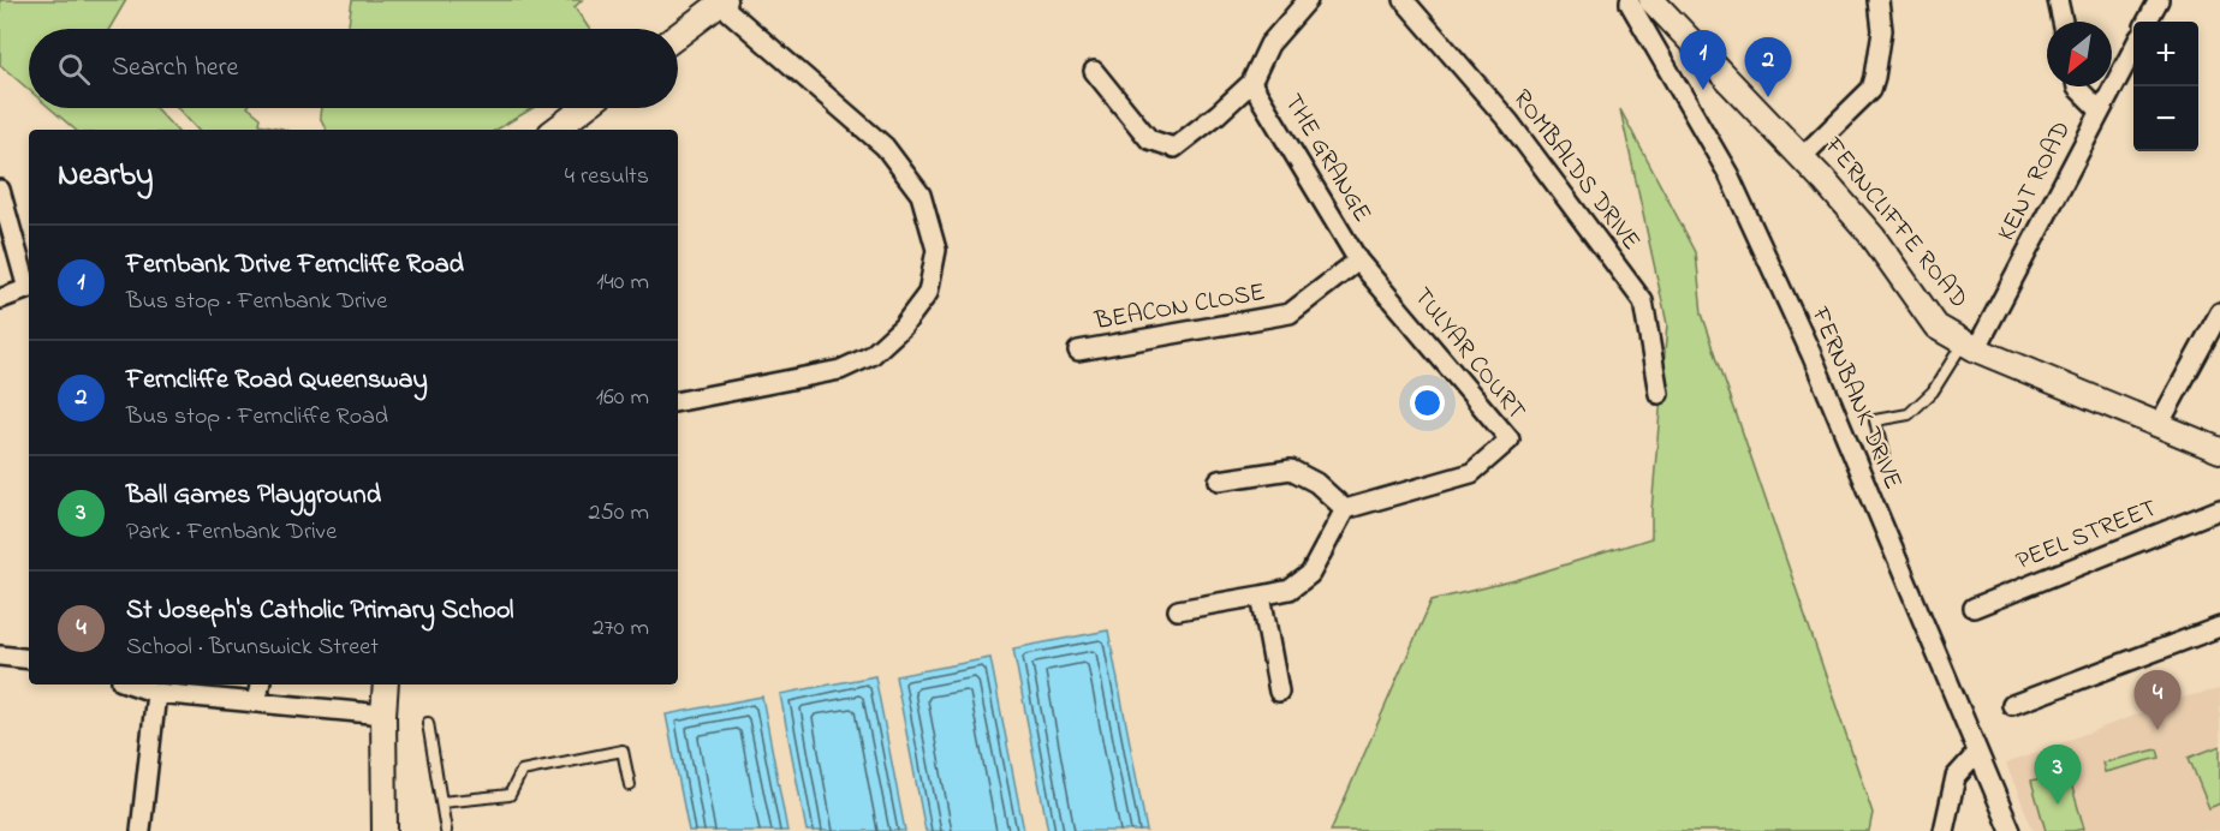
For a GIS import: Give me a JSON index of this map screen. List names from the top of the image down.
{
  "streets": {
    "street": [
      "THE GRANGE",
      "ROMBALDS DRIVE",
      "KENT ROAD",
      "FERNCLIFFE ROAD",
      "BEACON CLOSE",
      "TULYAR COURT",
      "FERNBANK DRIVE",
      "PEEL STREET"
    ]
  },
  "crossings": [
    ["THE GRANGE", "BEACON CLOSE"],
    ["THE GRANGE", "TULYAR COURT"],
    ["KENT ROAD", "FERNCLIFFE ROAD"],
    ["BEACON CLOSE", "TULYAR COURT"]
  ],
  "north": "bottom left",
  "page": {
    "map_buttons": ["+", "−"],
    "search": "Search here",
    "pins": [
      "1",
      "2",
      "4",
      "3"
    ],
    "heading": ["Nearby", "4 results"],
    "list": [
      {
        "mark": "1",
        "name": "Fernbank Drive Ferncliffe Road",
        "note": "Bus stop · Fernbank Drive",
        "value": "140 m"
      },
      {
        "mark": "2",
        "name": "Ferncliffe Road Queensway",
        "note": "Bus stop · Ferncliffe Road",
        "value": "160 m"
      },
      {
        "mark": "3",
        "name": "Ball Games Playground",
        "note": "Park · Fernbank Drive",
        "value": "250 m"
      },
      {
        "mark": "4",
        "name": "St Joseph's Catholic Primary School",
        "note": "School · Brunswick Street",
        "value": "270 m"
      }
    ]
  }
}
